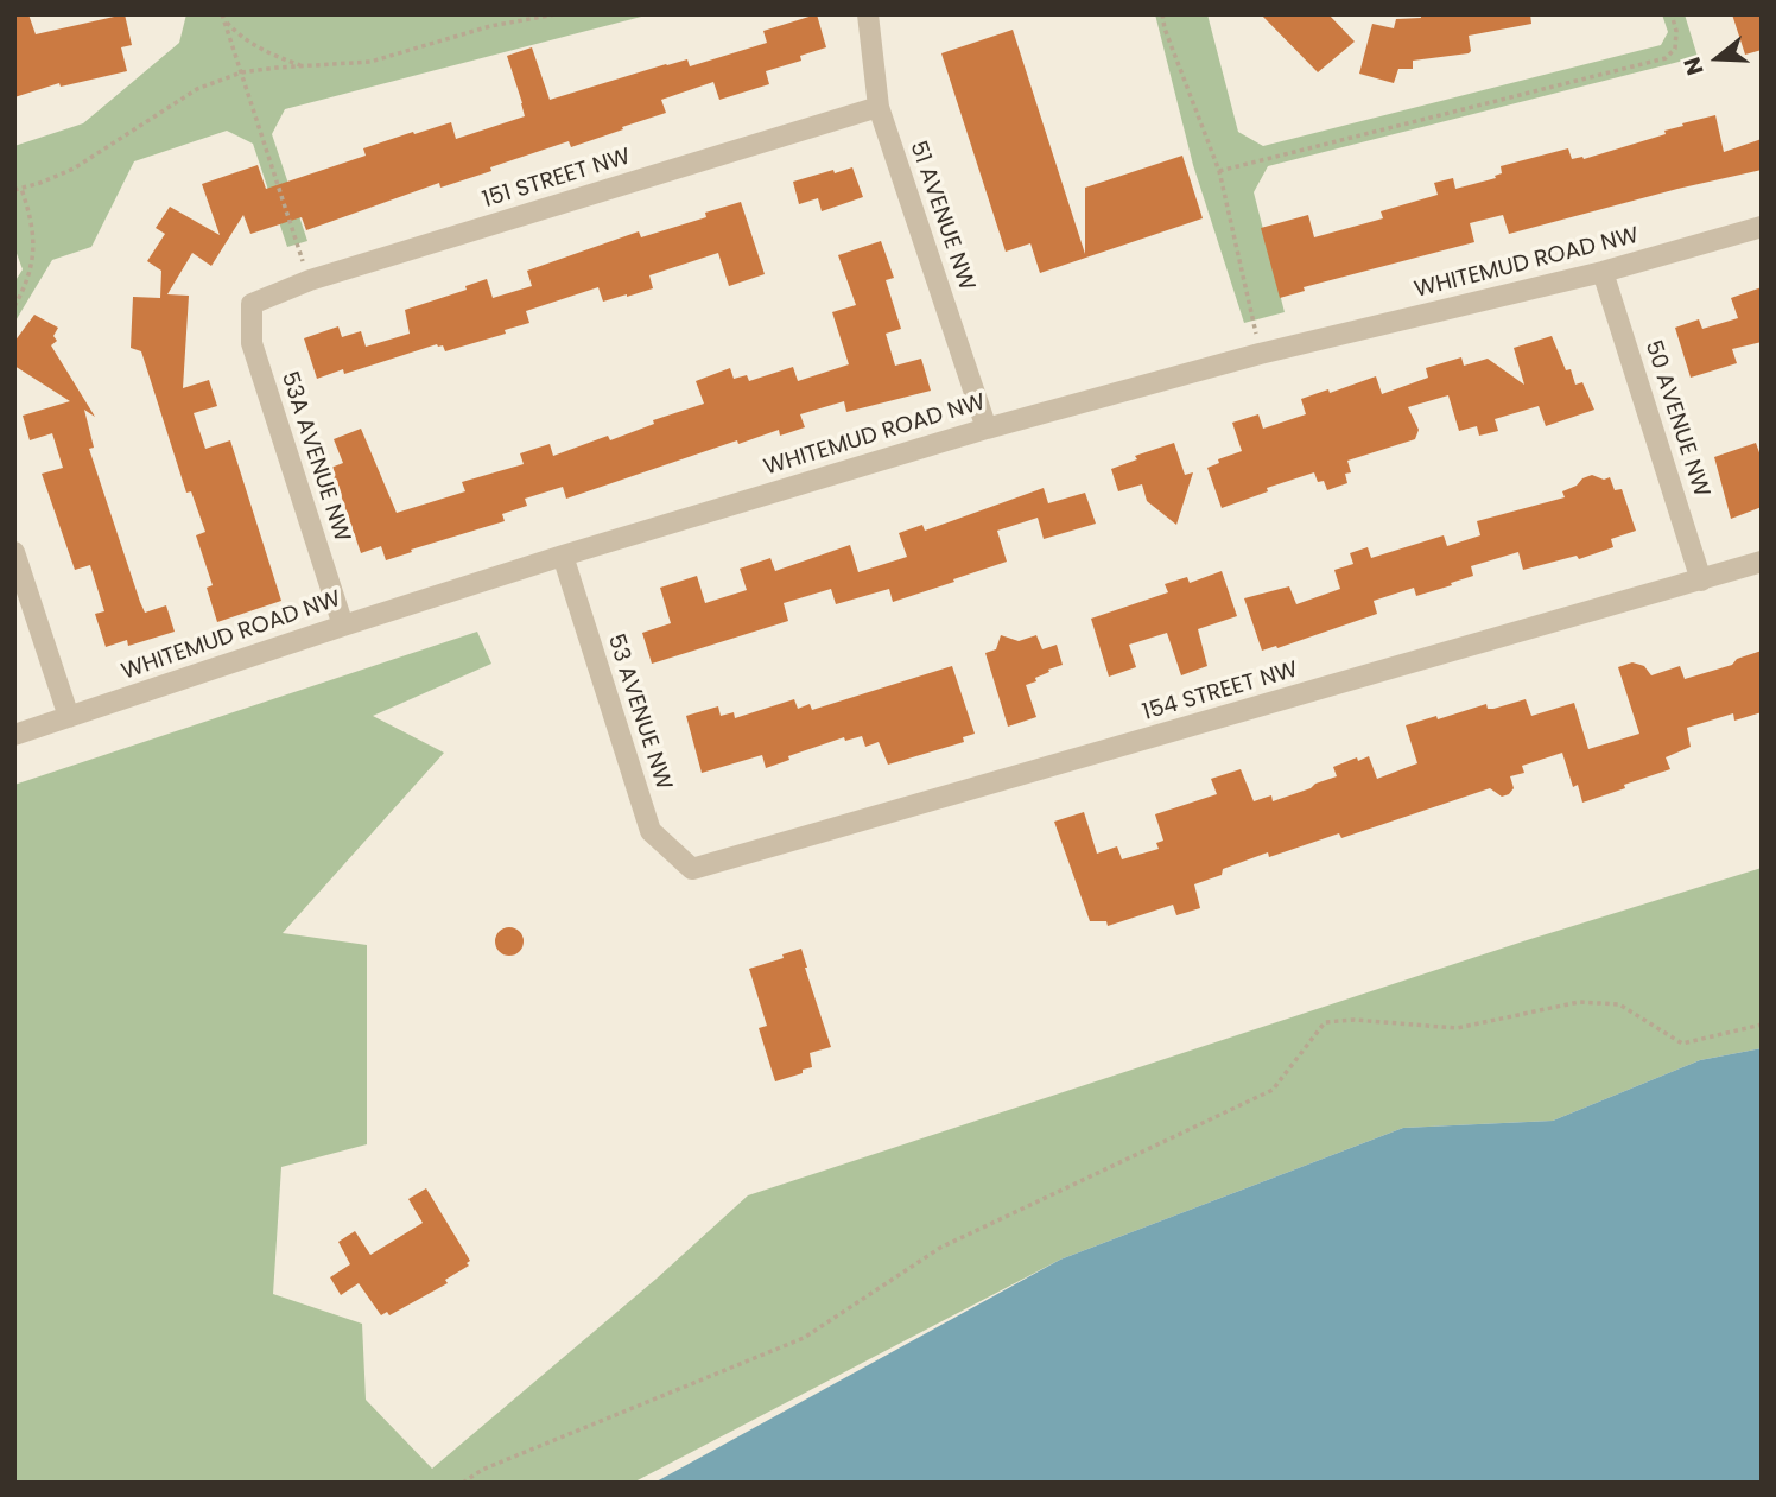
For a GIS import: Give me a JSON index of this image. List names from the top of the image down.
{
  "streets": {
    "street": [
      "151 STREET NW",
      "51 AVENUE NW",
      "WHITEMUD ROAD NW",
      "50 AVENUE NW",
      "53A AVENUE NW",
      "154 STREET NW",
      "53 AVENUE NW"
    ]
  },
  "crossings": [
    ["151 STREET NW", "51 AVENUE NW"],
    ["151 STREET NW", "53A AVENUE NW"],
    ["51 AVENUE NW", "WHITEMUD ROAD NW"],
    ["WHITEMUD ROAD NW", "50 AVENUE NW"],
    ["WHITEMUD ROAD NW", "53A AVENUE NW"],
    ["WHITEMUD ROAD NW", "53 AVENUE NW"],
    ["50 AVENUE NW", "154 STREET NW"],
    ["154 STREET NW", "53 AVENUE NW"]
  ],
  "north": "left"
}
